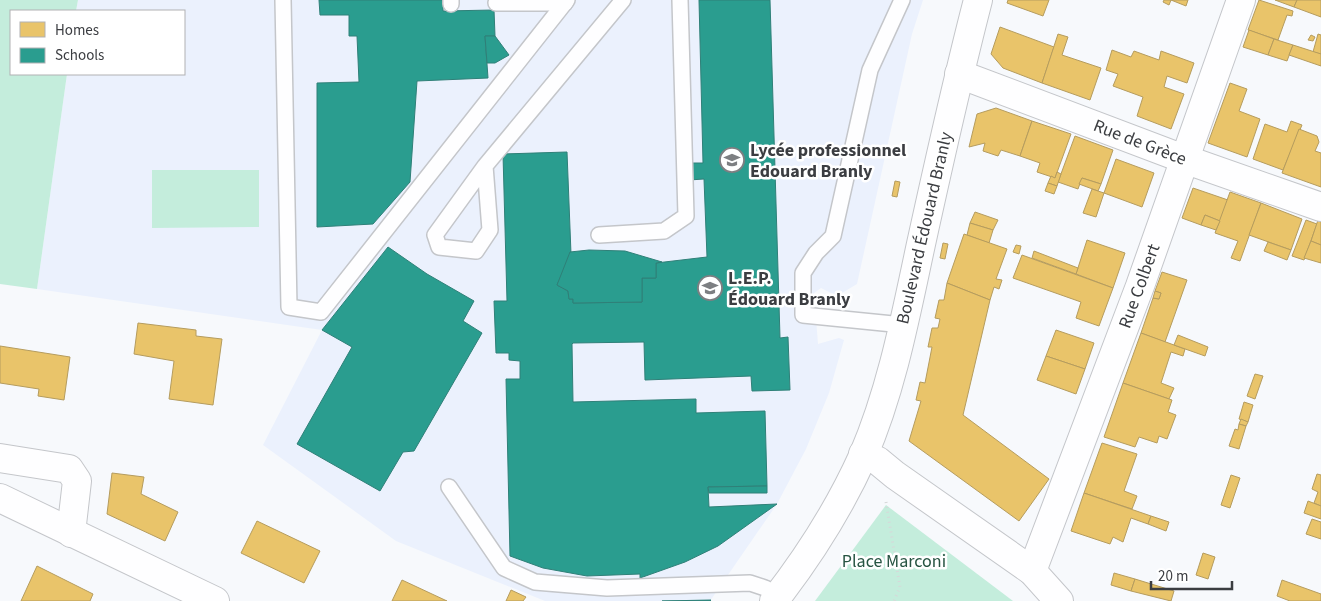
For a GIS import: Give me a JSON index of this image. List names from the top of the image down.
{
  "streets": {
    "street": ["Rue de Grèce", "Boulevard Édouard Branly", "Rue Colbert"]
  },
  "crossings": [
    ["Rue de Grèce", "Boulevard Édouard Branly"],
    ["Rue de Grèce", "Rue Colbert"]
  ],
  "parks": ["Place Marconi"],
  "places": {
    "school or university": ["Lycée professionnel Edouard Branly", "L.E.P. Édouard Branly"]
  },
  "legend": ["Homes", "Schools"],
  "scale_bar": "20 m"
}
